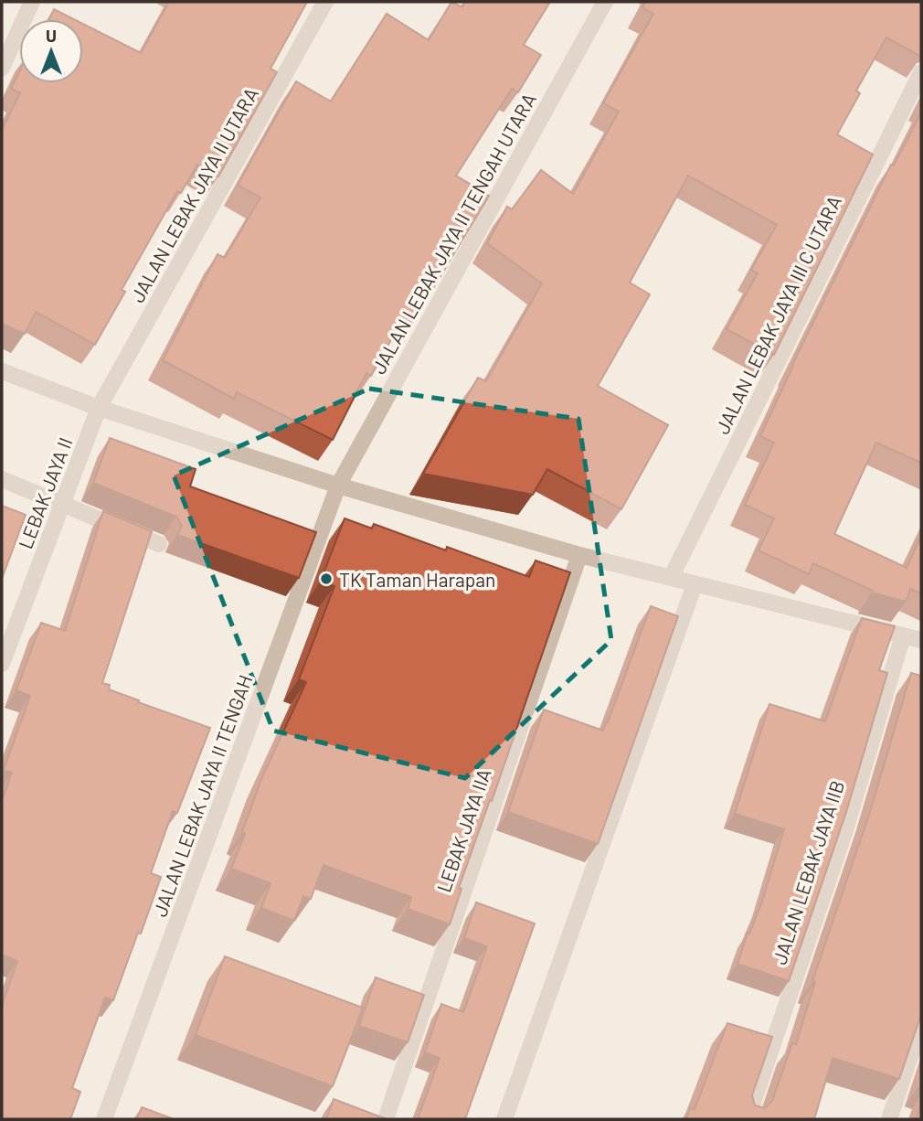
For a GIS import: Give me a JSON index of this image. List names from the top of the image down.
{
  "streets": {
    "street": [
      "JALAN LEBAK JAYA II UTARA",
      "JALAN LEBAK JAYA II TENGAH UTARA",
      "JALAN LEBAK JAYA III C UTARA",
      "LEBAK JAYA II",
      "JALAN LEBAK JAYA II TENGAH",
      "LEBAK JAYA IIA",
      "JALAN LEBAK JAYA IIB"
    ]
  },
  "crossings": [
    ["JALAN LEBAK JAYA II UTARA", "LEBAK JAYA II"],
    ["JALAN LEBAK JAYA II TENGAH UTARA", "JALAN LEBAK JAYA II TENGAH"]
  ],
  "places": ["TK Taman Harapan"],
  "north": "top"
}
